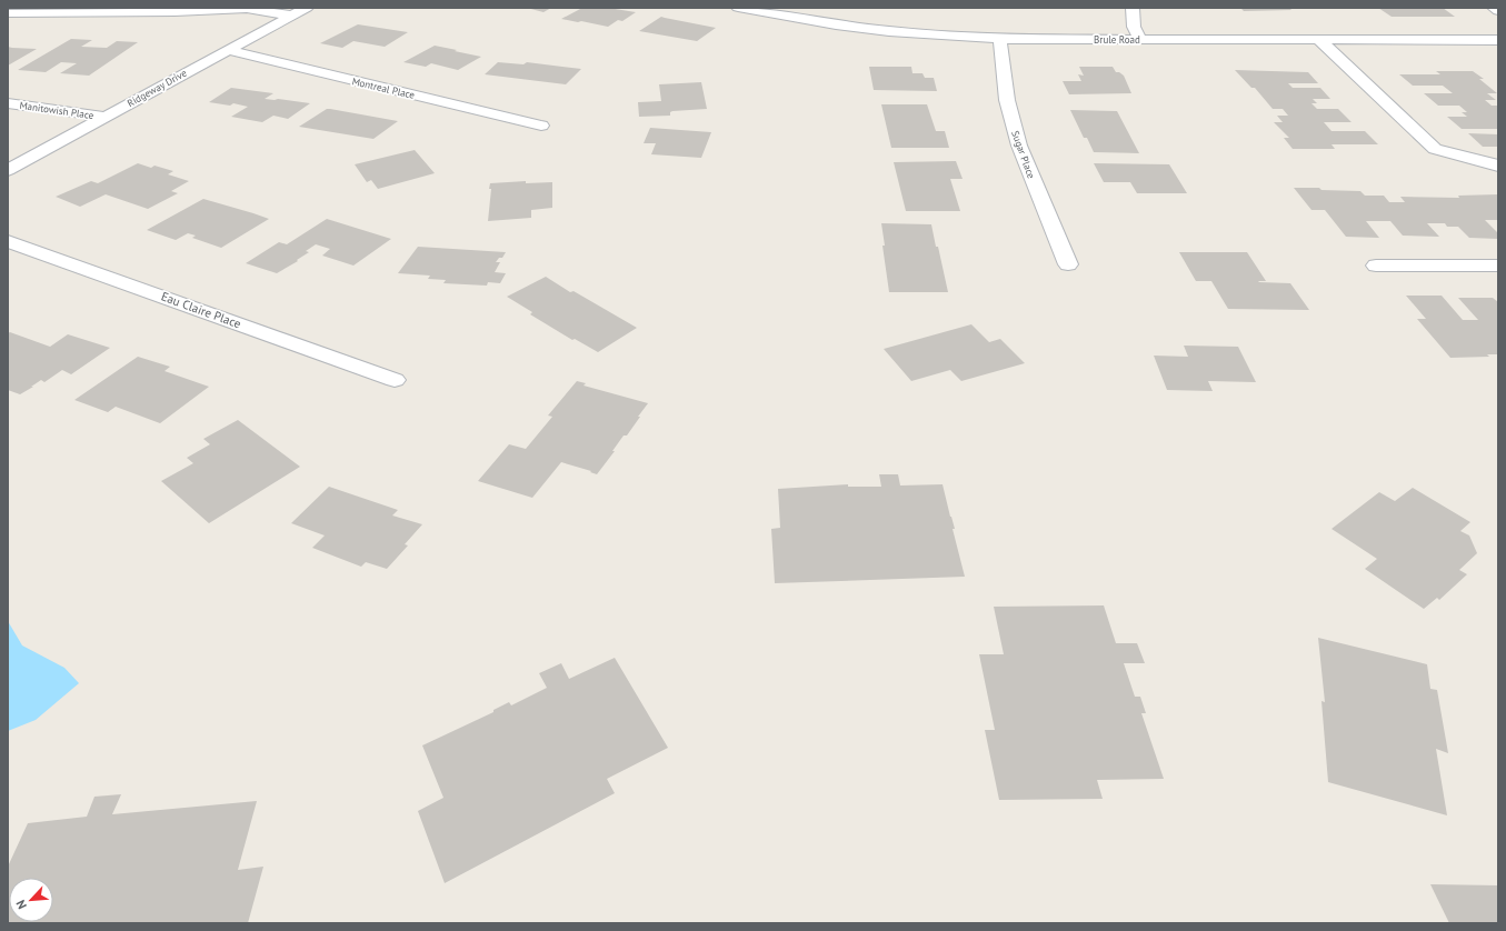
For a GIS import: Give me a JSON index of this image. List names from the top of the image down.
{
  "streets": {
    "street": [
      "Brule Road",
      "Ridgeway Drive",
      "Montreal Place",
      "Manitowish Place",
      "Sugar Place",
      "Eau Claire Place"
    ]
  },
  "crossings": [
    ["Brule Road", "Sugar Place"],
    ["Ridgeway Drive", "Montreal Place"],
    ["Ridgeway Drive", "Manitowish Place"]
  ],
  "north": "bottom left"
}
